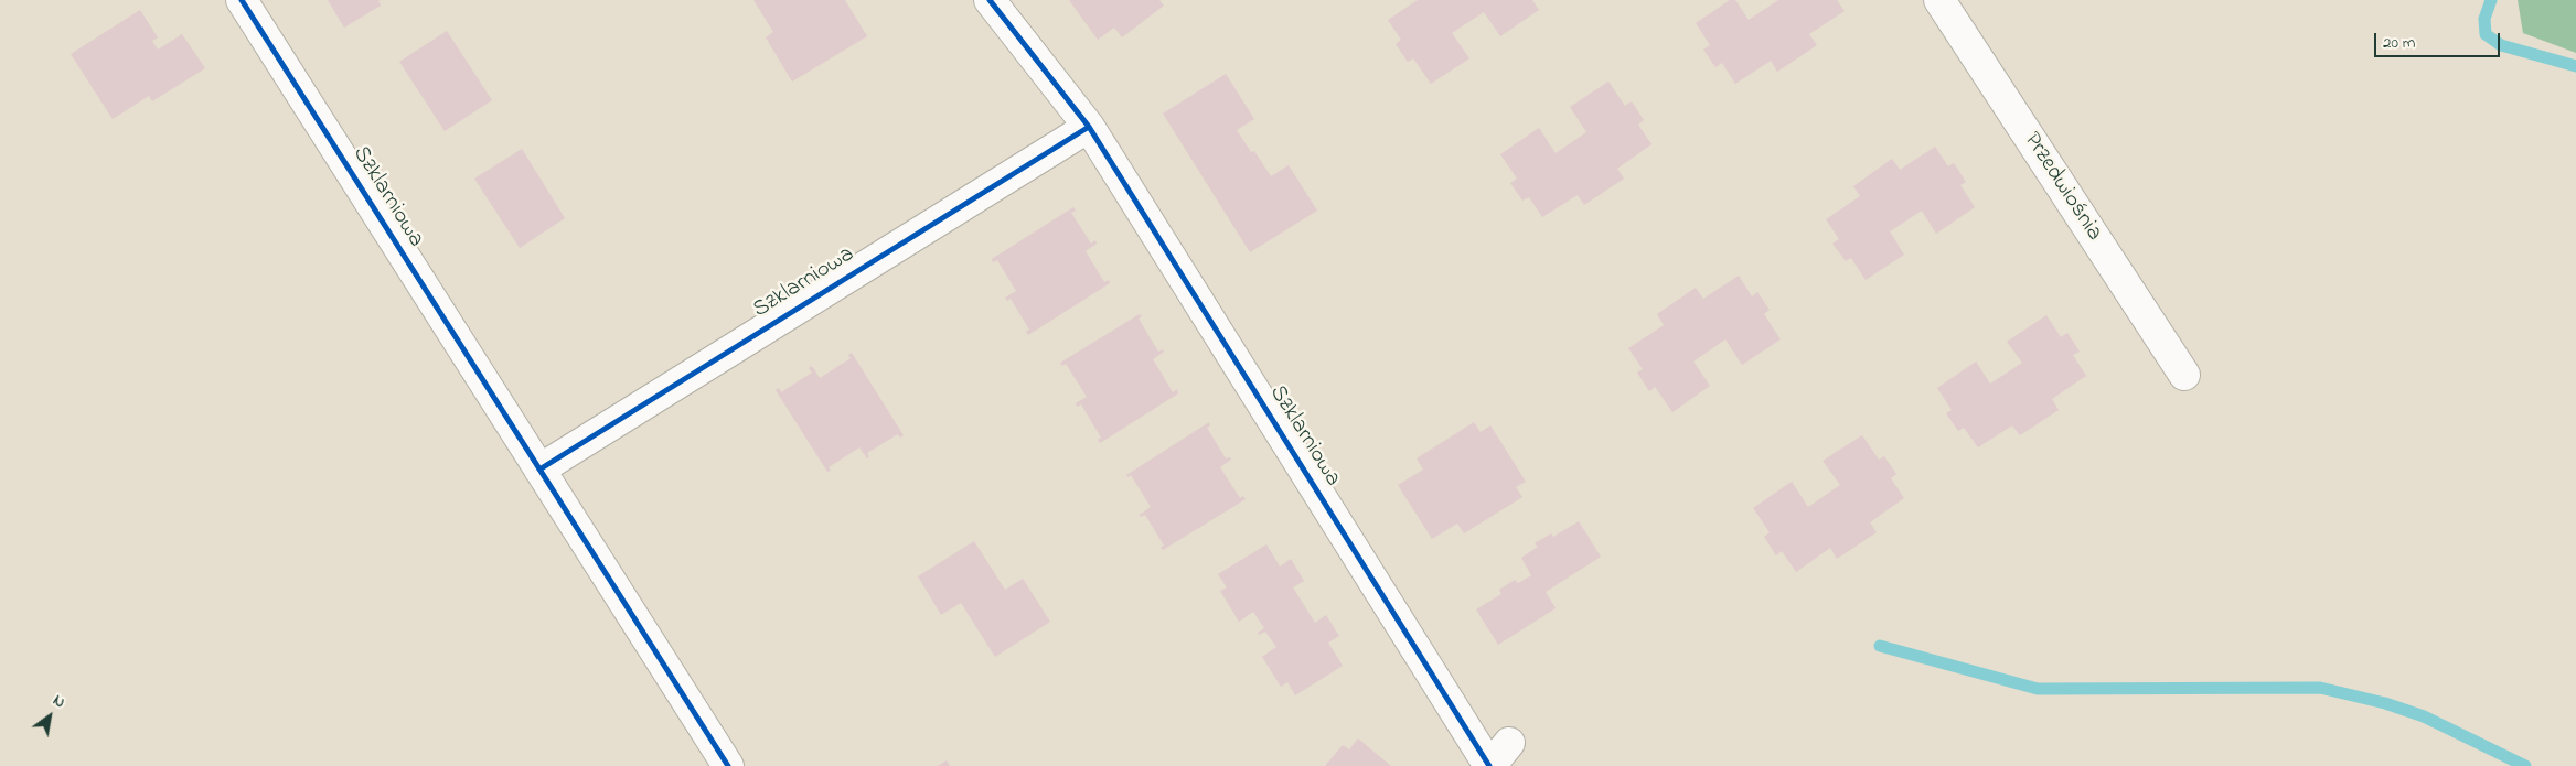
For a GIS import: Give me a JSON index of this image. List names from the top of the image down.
{
  "streets": {
    "street": ["Przedwiośnia", "Szklarniowa"]
  },
  "scale_bar": "20 m",
  "north": "top right"
}
